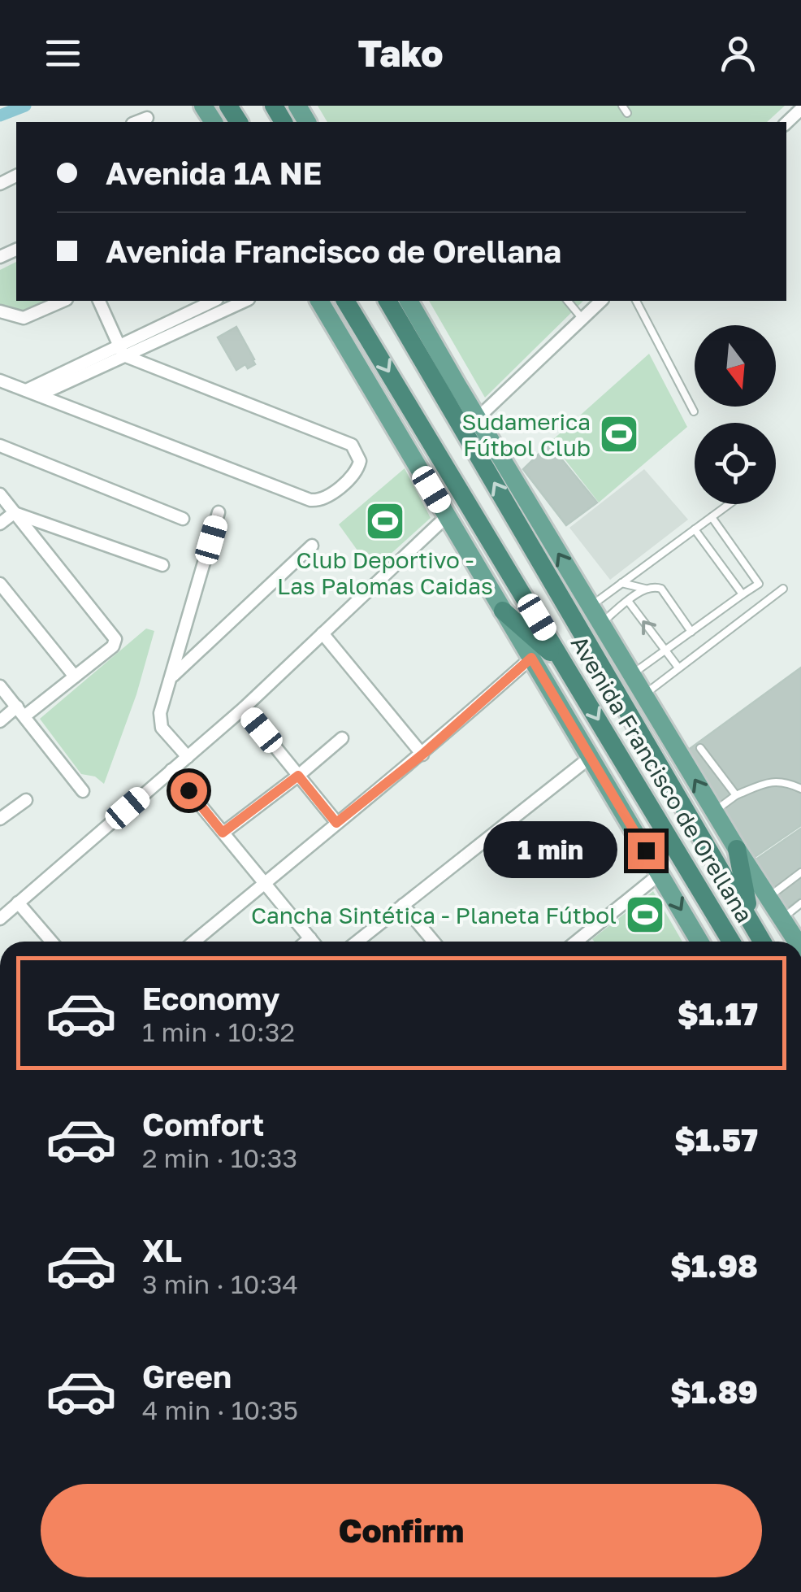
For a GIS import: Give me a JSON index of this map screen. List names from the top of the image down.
{
  "streets": {
    "highway": ["Avenida Francisco de Orellana"]
  },
  "places": {
    "sports": ["Sudamerica Fútbol Club", "Club Deportivo - Las Palomas Caidas", "Cancha Sintética - Planeta Fútbol"]
  },
  "north": "bottom",
  "page": {
    "header": "Tako",
    "banner": ["Avenida 1A NE", "Avenida Francisco de Orellana"],
    "bubble": "1 min",
    "list": [
      {
        "name": "Economy",
        "note": "1 min · 10:32",
        "value": "$1.17"
      },
      {
        "name": "Comfort",
        "note": "2 min · 10:33",
        "value": "$1.57"
      },
      {
        "name": "XL",
        "note": "3 min · 10:34",
        "value": "$1.98"
      },
      {
        "name": "Green",
        "note": "4 min · 10:35",
        "value": "$1.89"
      }
    ],
    "buttons": "Confirm"
  }
}
